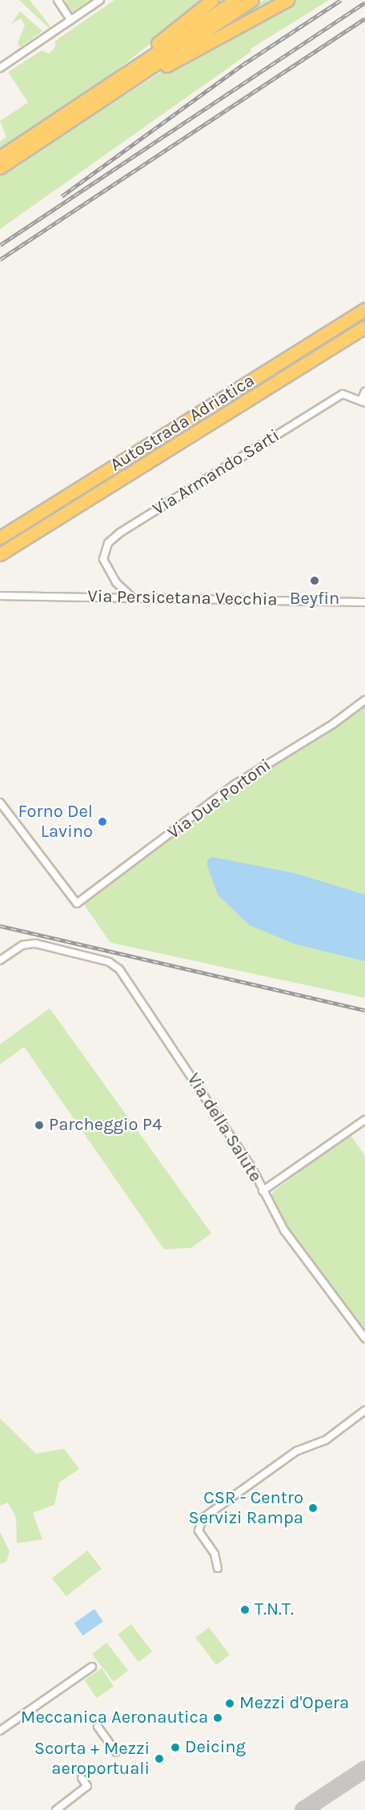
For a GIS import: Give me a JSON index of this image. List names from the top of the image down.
{
  "streets": {
    "highway": ["Autostrada Adriatica"],
    "street": [
      "Via Armando Sarti",
      "Via Persicetana Vecchia",
      "Via Due Portoni",
      "Via della Salute"
    ]
  },
  "crossings": [
    ["Via Armando Sarti", "Via Persicetana Vecchia"]
  ],
  "places": [
    "Beyfin",
    "Forno Del Lavino",
    "Parcheggio P4",
    "CSR - Centro Servizi Rampa",
    "T.N.T.",
    "Mezzi d'Opera",
    "Meccanica Aeronautica",
    "Deicing",
    "Scorta + Mezzi aeroportuali"
  ]
}
